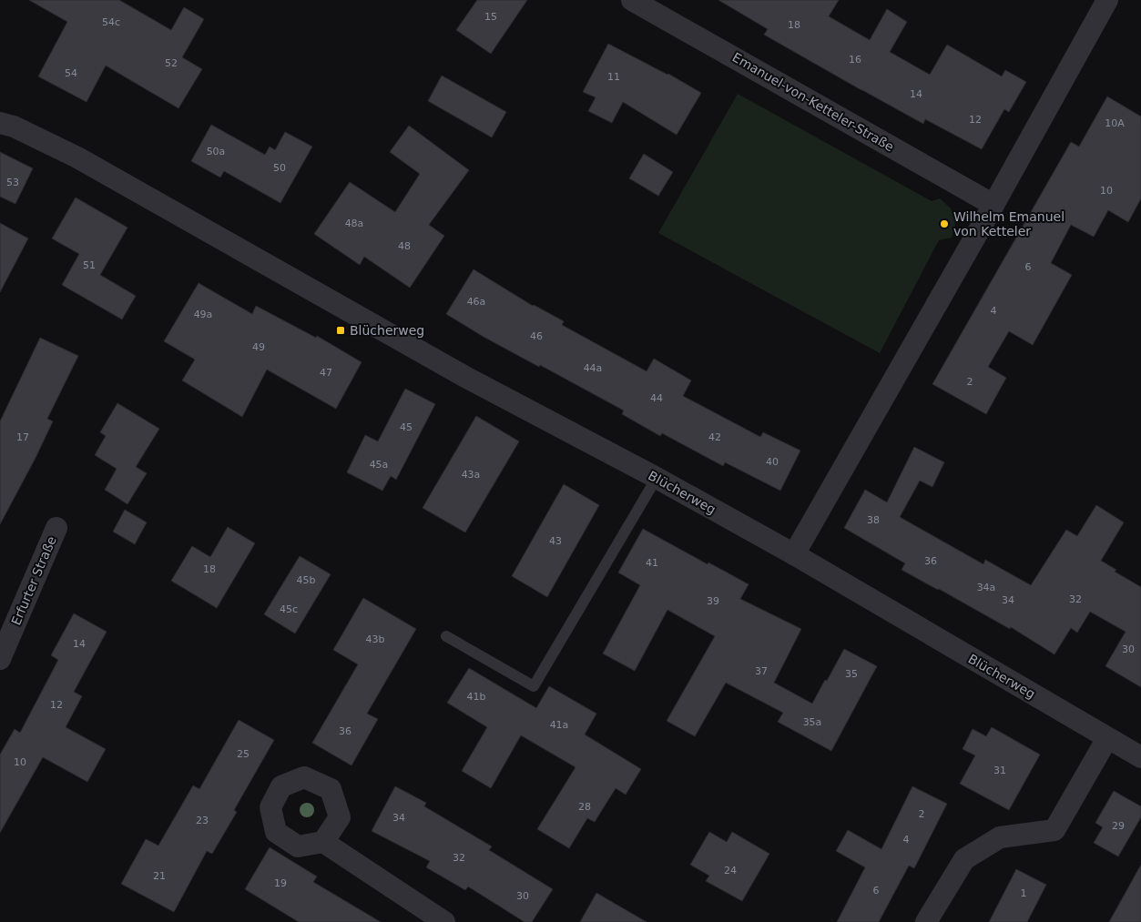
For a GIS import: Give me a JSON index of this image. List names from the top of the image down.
{
  "streets": {
    "street": ["Emanuel-von-Ketteler-Straße", "Blücherweg", "Erfurter Straße"]
  },
  "places": {
    "other": ["Wilhelm Emanuel von Ketteler"],
    "transit": ["Blücherweg"]
  },
  "house_numbers": [
    "15",
    "54c",
    "18",
    "16",
    "52",
    "54",
    "11",
    "14",
    "12",
    "10A",
    "50a",
    "50",
    "53",
    "10",
    "48a",
    "48",
    "51",
    "6",
    "46a",
    "4",
    "49a",
    "46",
    "49",
    "44a",
    "47",
    "2",
    "44",
    "45",
    "17",
    "42",
    "40",
    "45a",
    "43a",
    "38",
    "43",
    "36",
    "41",
    "18",
    "45b",
    "34a",
    "32",
    "34",
    "39",
    "45c",
    "43b",
    "14",
    "30",
    "37",
    "35",
    "41b",
    "12",
    "35a",
    "41a",
    "36",
    "25",
    "10",
    "31",
    "28",
    "2",
    "34",
    "23",
    "29",
    "4",
    "32",
    "24",
    "21",
    "19",
    "6",
    "1",
    "30"
  ]
}
